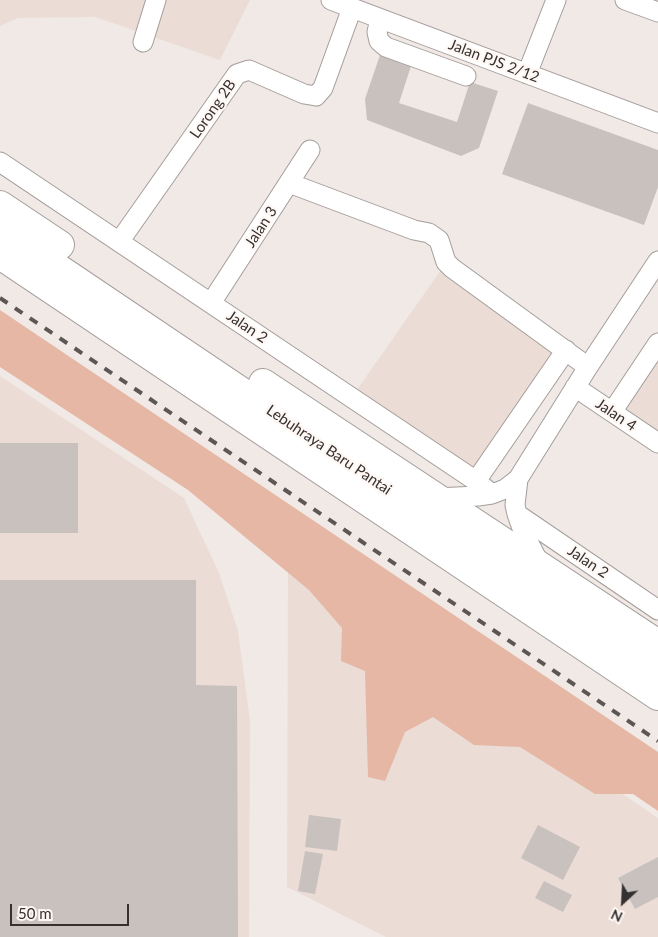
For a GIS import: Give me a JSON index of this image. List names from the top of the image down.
{
  "streets": {
    "highway": ["Lebuhraya Baru Pantai"],
    "street": [
      "Jalan PJS 2/12",
      "Lorong 2B",
      "Jalan 3",
      "Jalan 2",
      "Jalan 4"
    ]
  },
  "crossings": [
    ["Jalan PJS 2/12", "Lorong 2B"],
    ["Lorong 2B", "Jalan 2"],
    ["Jalan 3", "Jalan 2"]
  ],
  "scale_bar": "50 m",
  "north": "bottom left"
}
